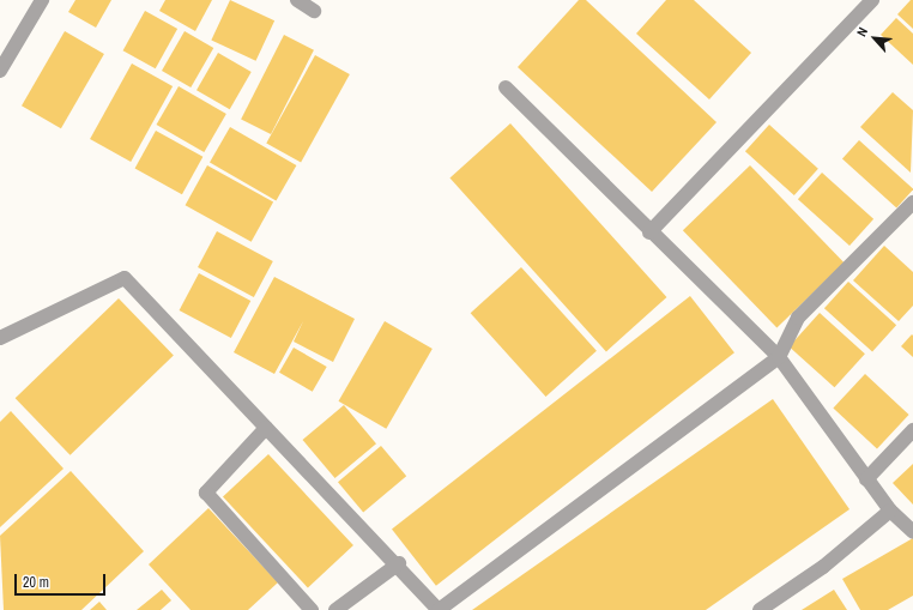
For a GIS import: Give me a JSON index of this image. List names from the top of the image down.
{
  "scale_bar": "20 m",
  "north": "top left"
}
